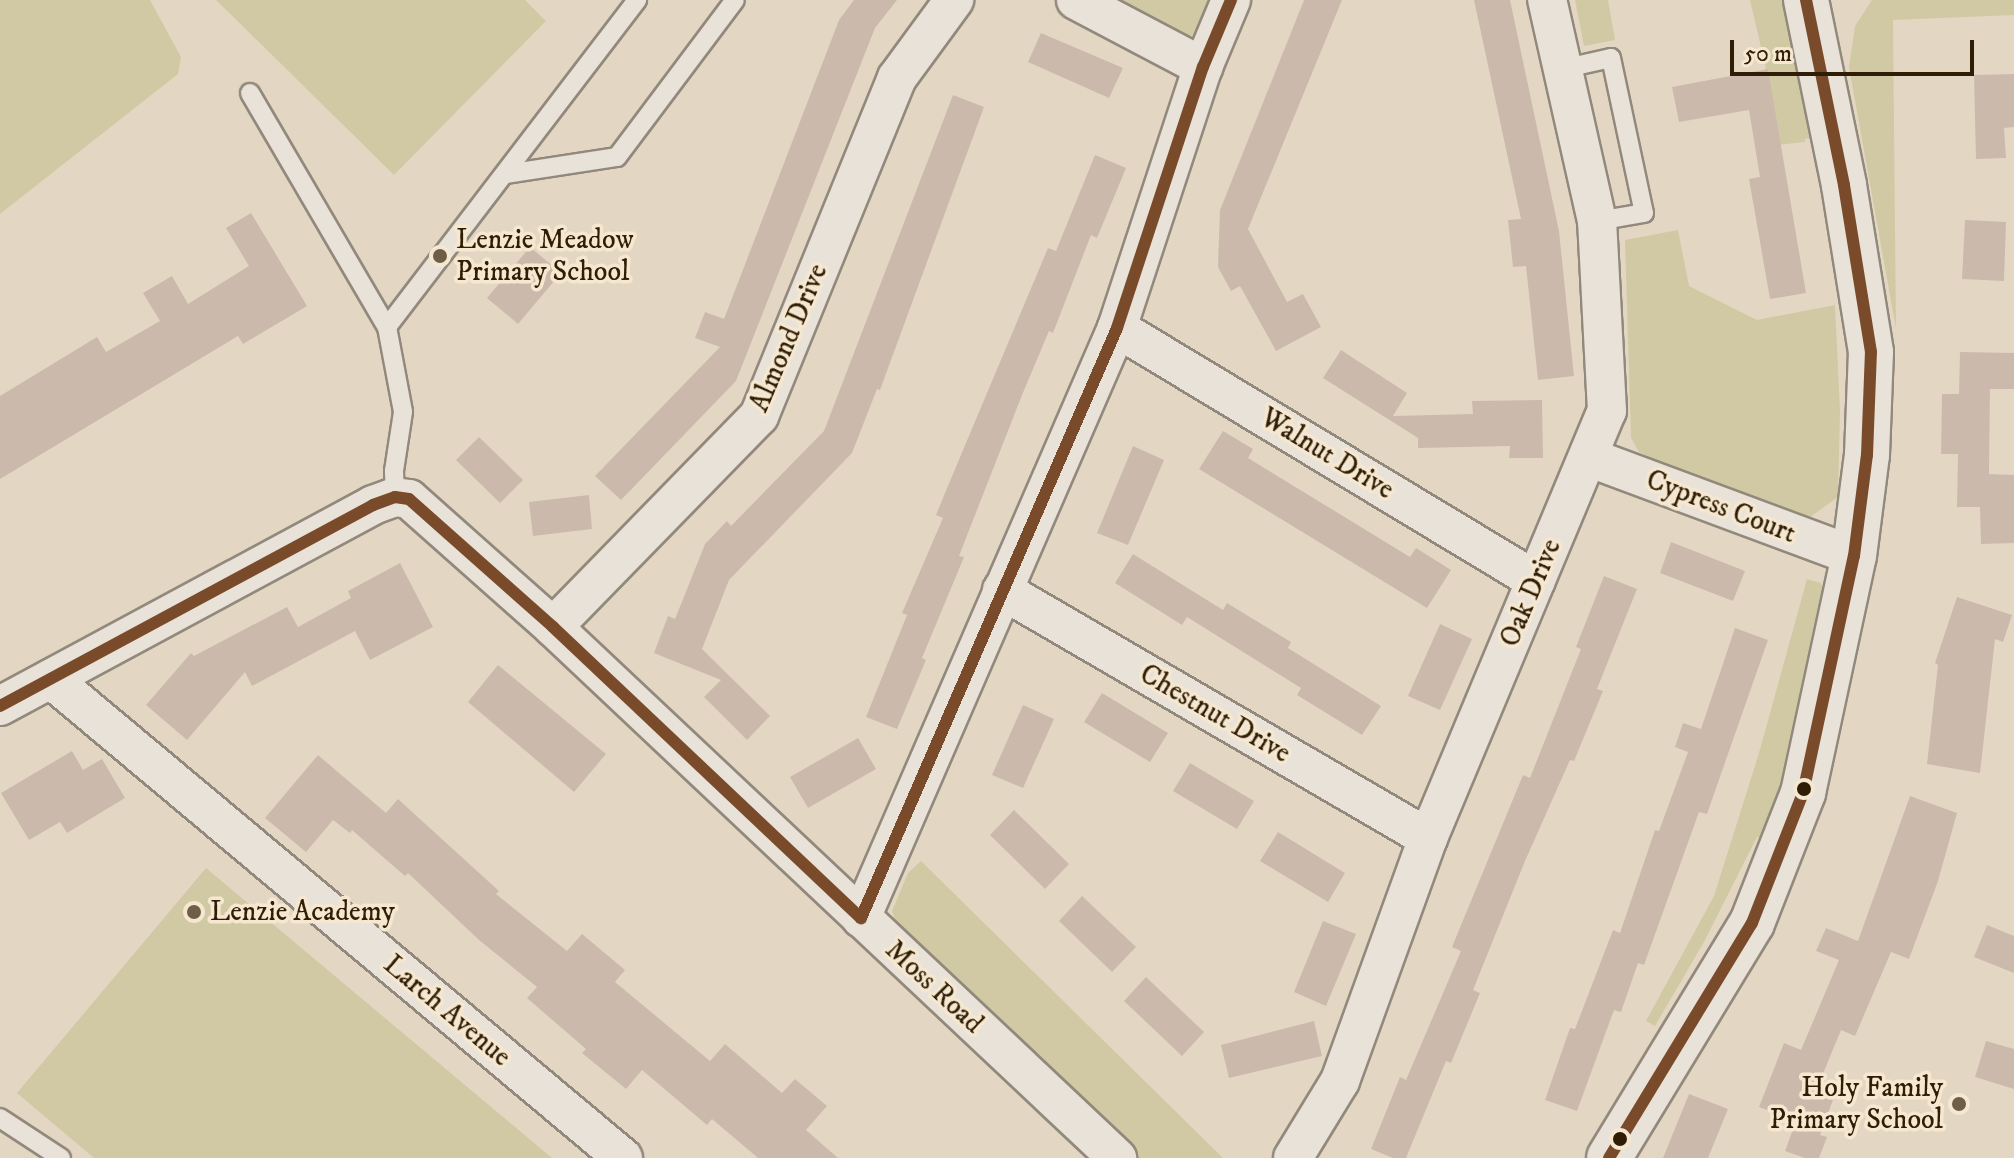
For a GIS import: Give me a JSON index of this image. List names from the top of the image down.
{
  "streets": {
    "street": [
      "Almond Drive",
      "Walnut Drive",
      "Cypress Court",
      "Oak Drive",
      "Chestnut Drive",
      "Moss Road",
      "Larch Avenue"
    ]
  },
  "crossings": [
    ["Almond Drive", "Moss Road"],
    ["Walnut Drive", "Oak Drive"],
    ["Cypress Court", "Oak Drive"],
    ["Oak Drive", "Chestnut Drive"]
  ],
  "places": ["Lenzie Meadow Primary School", "Lenzie Academy", "Holy Family Primary School"],
  "scale_bar": "50 m"
}
